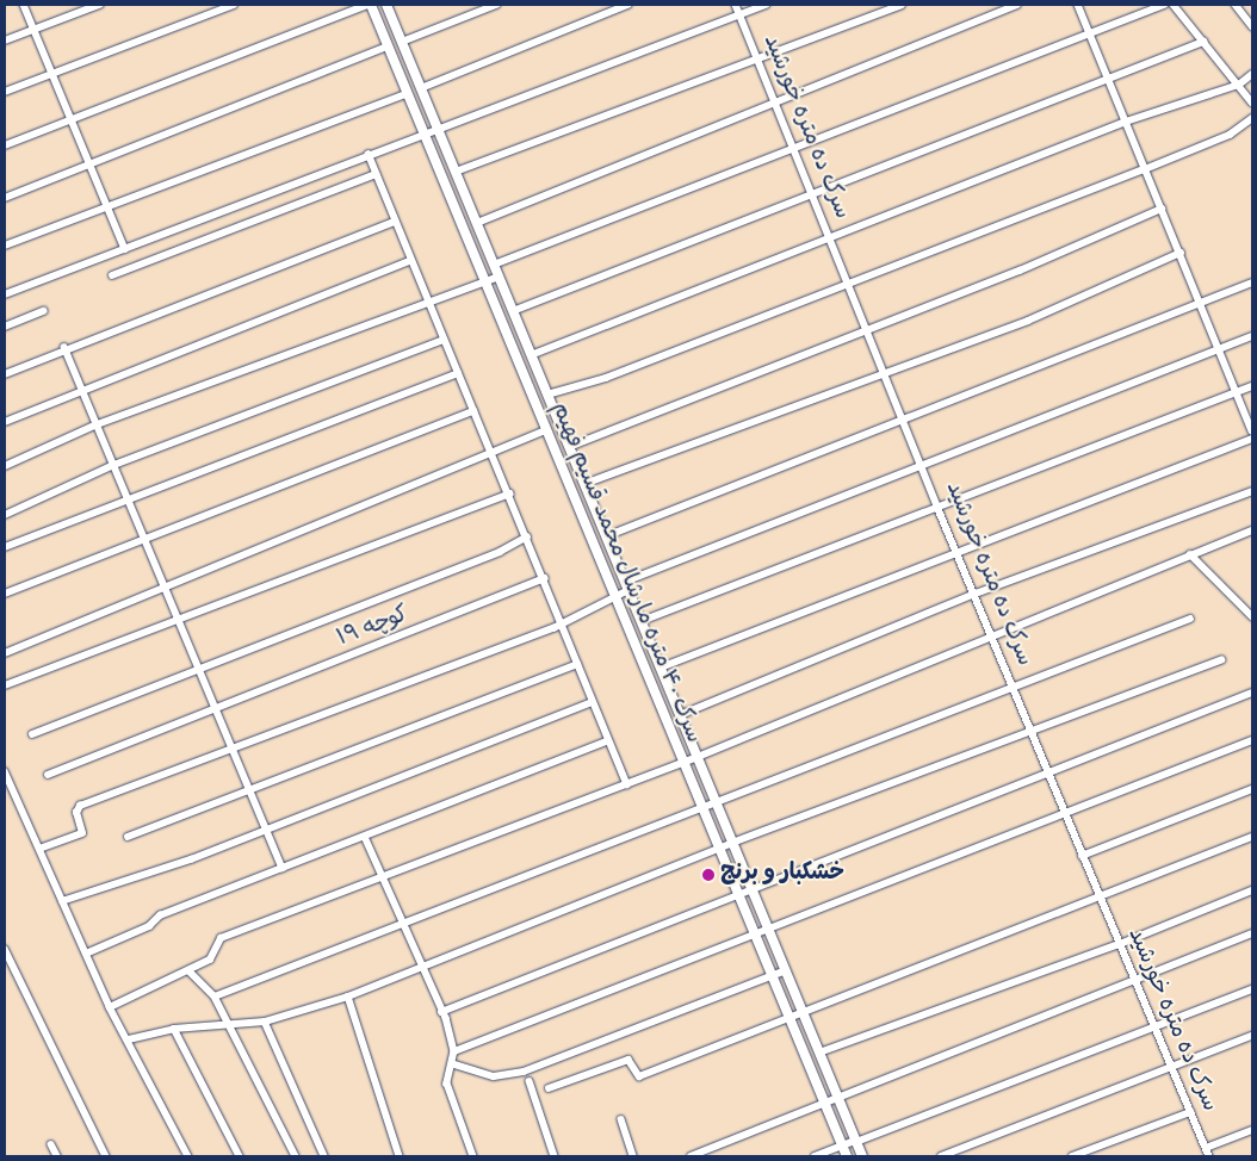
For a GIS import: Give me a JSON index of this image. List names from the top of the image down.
{
  "streets": {
    "street": ["سرک ده متره خورشید", "سرک ۴۰ متره مارشال محمد قسیم فهیم", "کوچه ۱۹"]
  },
  "places": ["خشکبار و برنج"]
}
